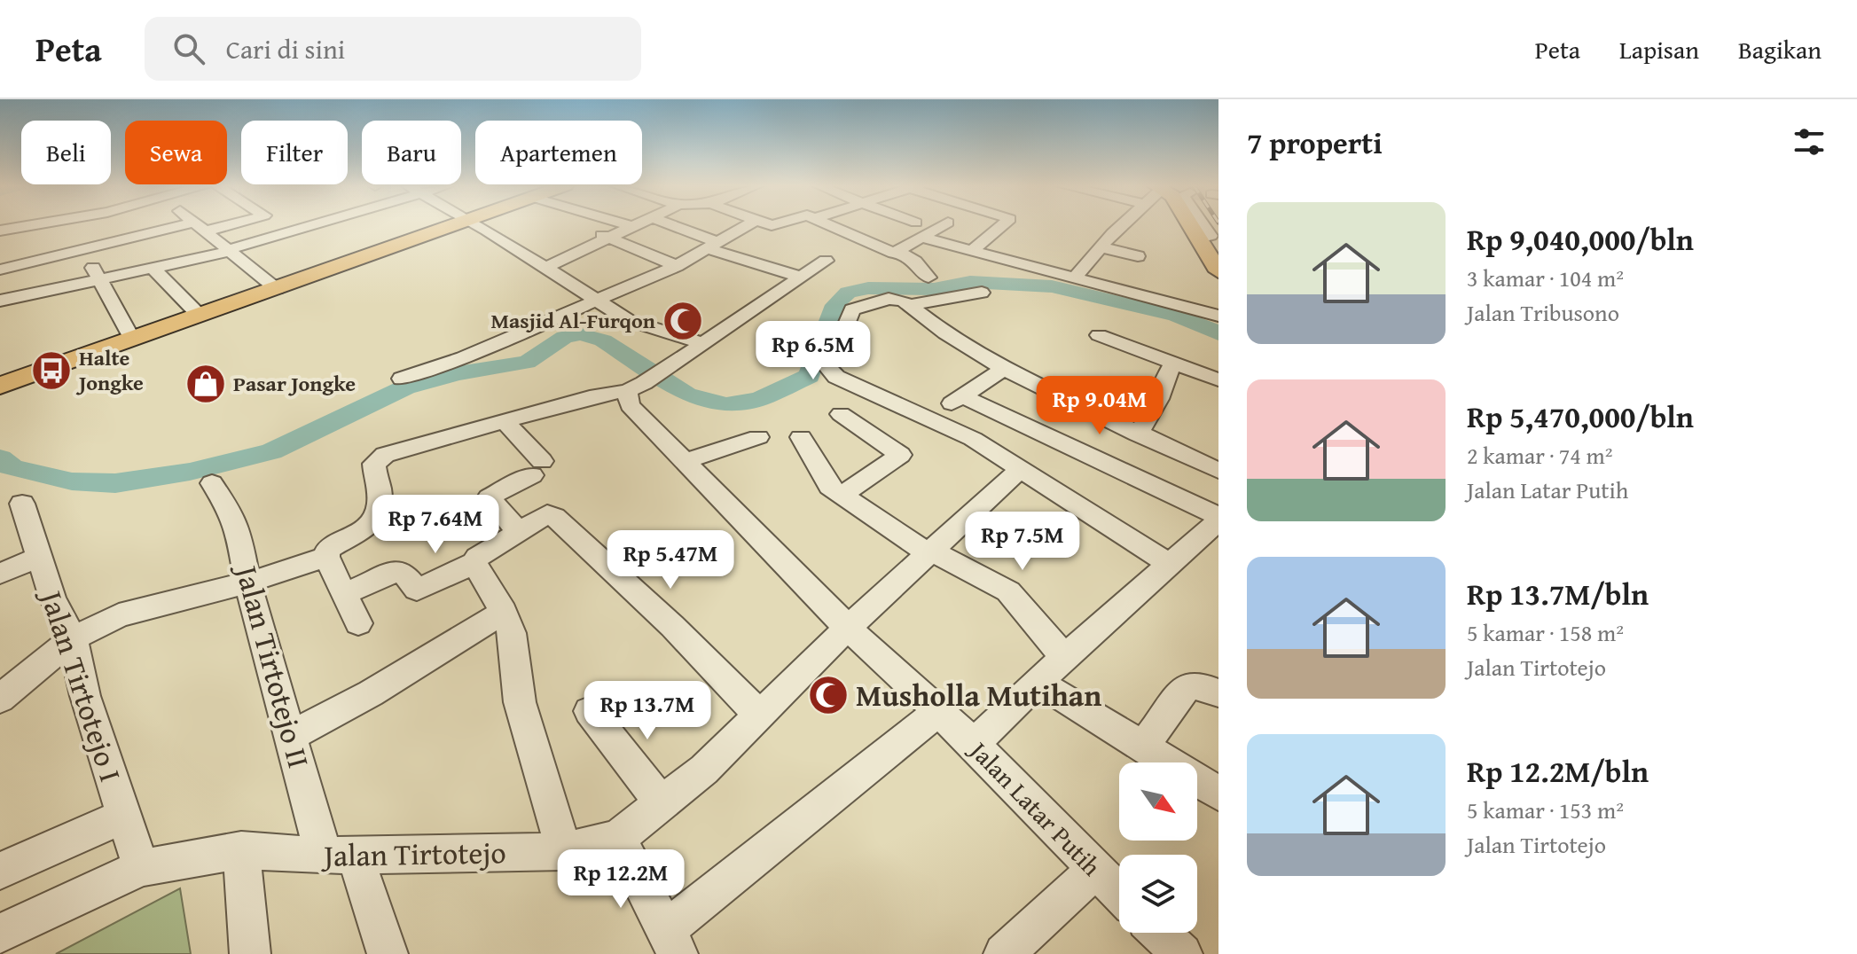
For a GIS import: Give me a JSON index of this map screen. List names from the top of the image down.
{
  "streets": {
    "street": [
      "Jalan Tirtotejo II",
      "Jalan Tirtotejo I",
      "Jalan Latar Putih",
      "Jalan Tirtotejo"
    ]
  },
  "crossings": [
    ["Jalan Tirtotejo II", "Jalan Tirtotejo"],
    ["Jalan Tirtotejo I", "Jalan Tirtotejo"],
    ["Jalan Latar Putih", "Jalan Tirtotejo"]
  ],
  "places": {
    "mosque": ["Masjid Al-Furqon", "Musholla Mutihan"],
    "bus stop": ["Halte Jongke"],
    "shop": ["Pasar Jongke"]
  },
  "north": "bottom right",
  "page": {
    "header": "Peta",
    "search": "Cari di sini",
    "nav": ["Peta", "Lapisan", "Bagikan"],
    "heading": "7 properti",
    "chip": [
      "Beli",
      "Sewa",
      "Filter",
      "Baru",
      "Apartemen"
    ],
    "list": [
      {
        "name": "Rp 9,040,000/bln",
        "note": "3 kamar · 104 m² · Jalan Tribusono"
      },
      {
        "name": "Rp 5,470,000/bln",
        "note": "2 kamar · 74 m² · Jalan Latar Putih"
      },
      {
        "name": "Rp 13.7M/bln",
        "note": "5 kamar · 158 m² · Jalan Tirtotejo"
      },
      {
        "name": "Rp 12.2M/bln",
        "note": "5 kamar · 153 m² · Jalan Tirtotejo"
      }
    ],
    "price": [
      "Rp 6.5M",
      "Rp 9.04M",
      "Rp 7.64M",
      "Rp 7.5M",
      "Rp 5.47M",
      "Rp 13.7M",
      "Rp 12.2M"
    ]
  }
}
